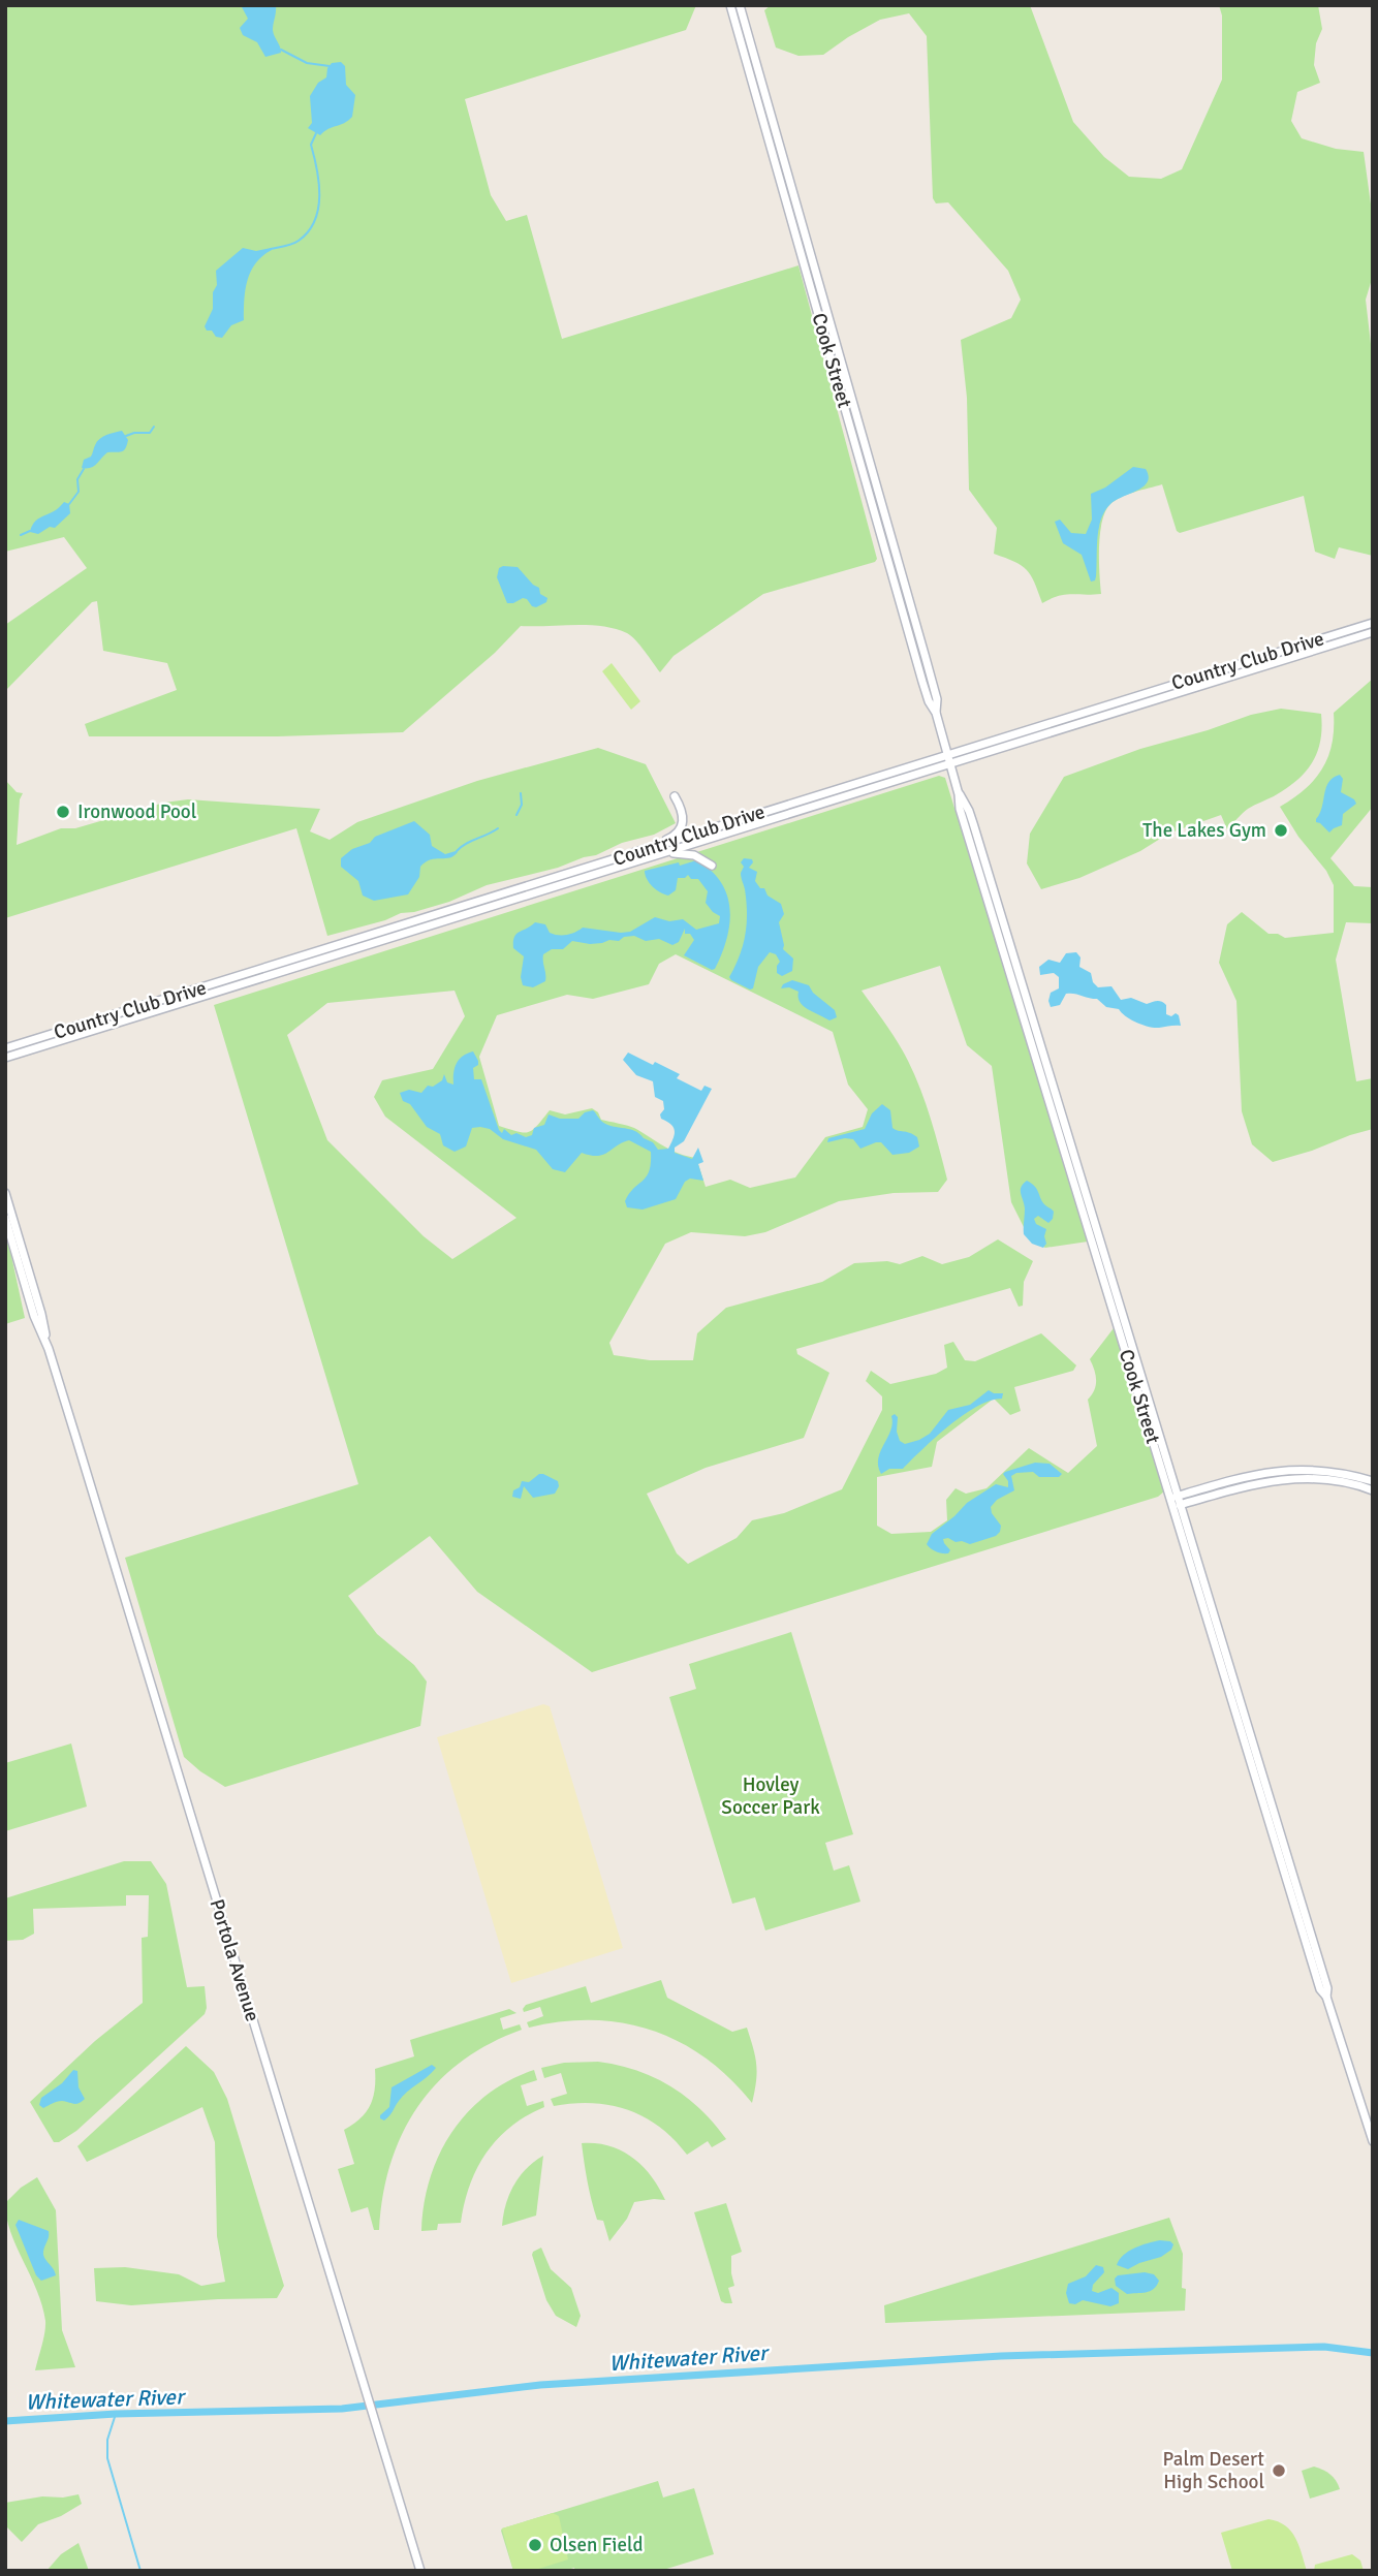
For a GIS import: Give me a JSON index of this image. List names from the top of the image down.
{
  "streets": {
    "main road": ["Cook Street", "Country Club Drive", "Portola Avenue"]
  },
  "crossings": [
    ["Cook Street", "Country Club Drive"]
  ],
  "water": ["Whitewater River"],
  "parks": ["Hovley Soccer Park"],
  "places": [
    "Ironwood Pool",
    "The Lakes Gym",
    "Palm Desert High School",
    "Olsen Field"
  ]
}
